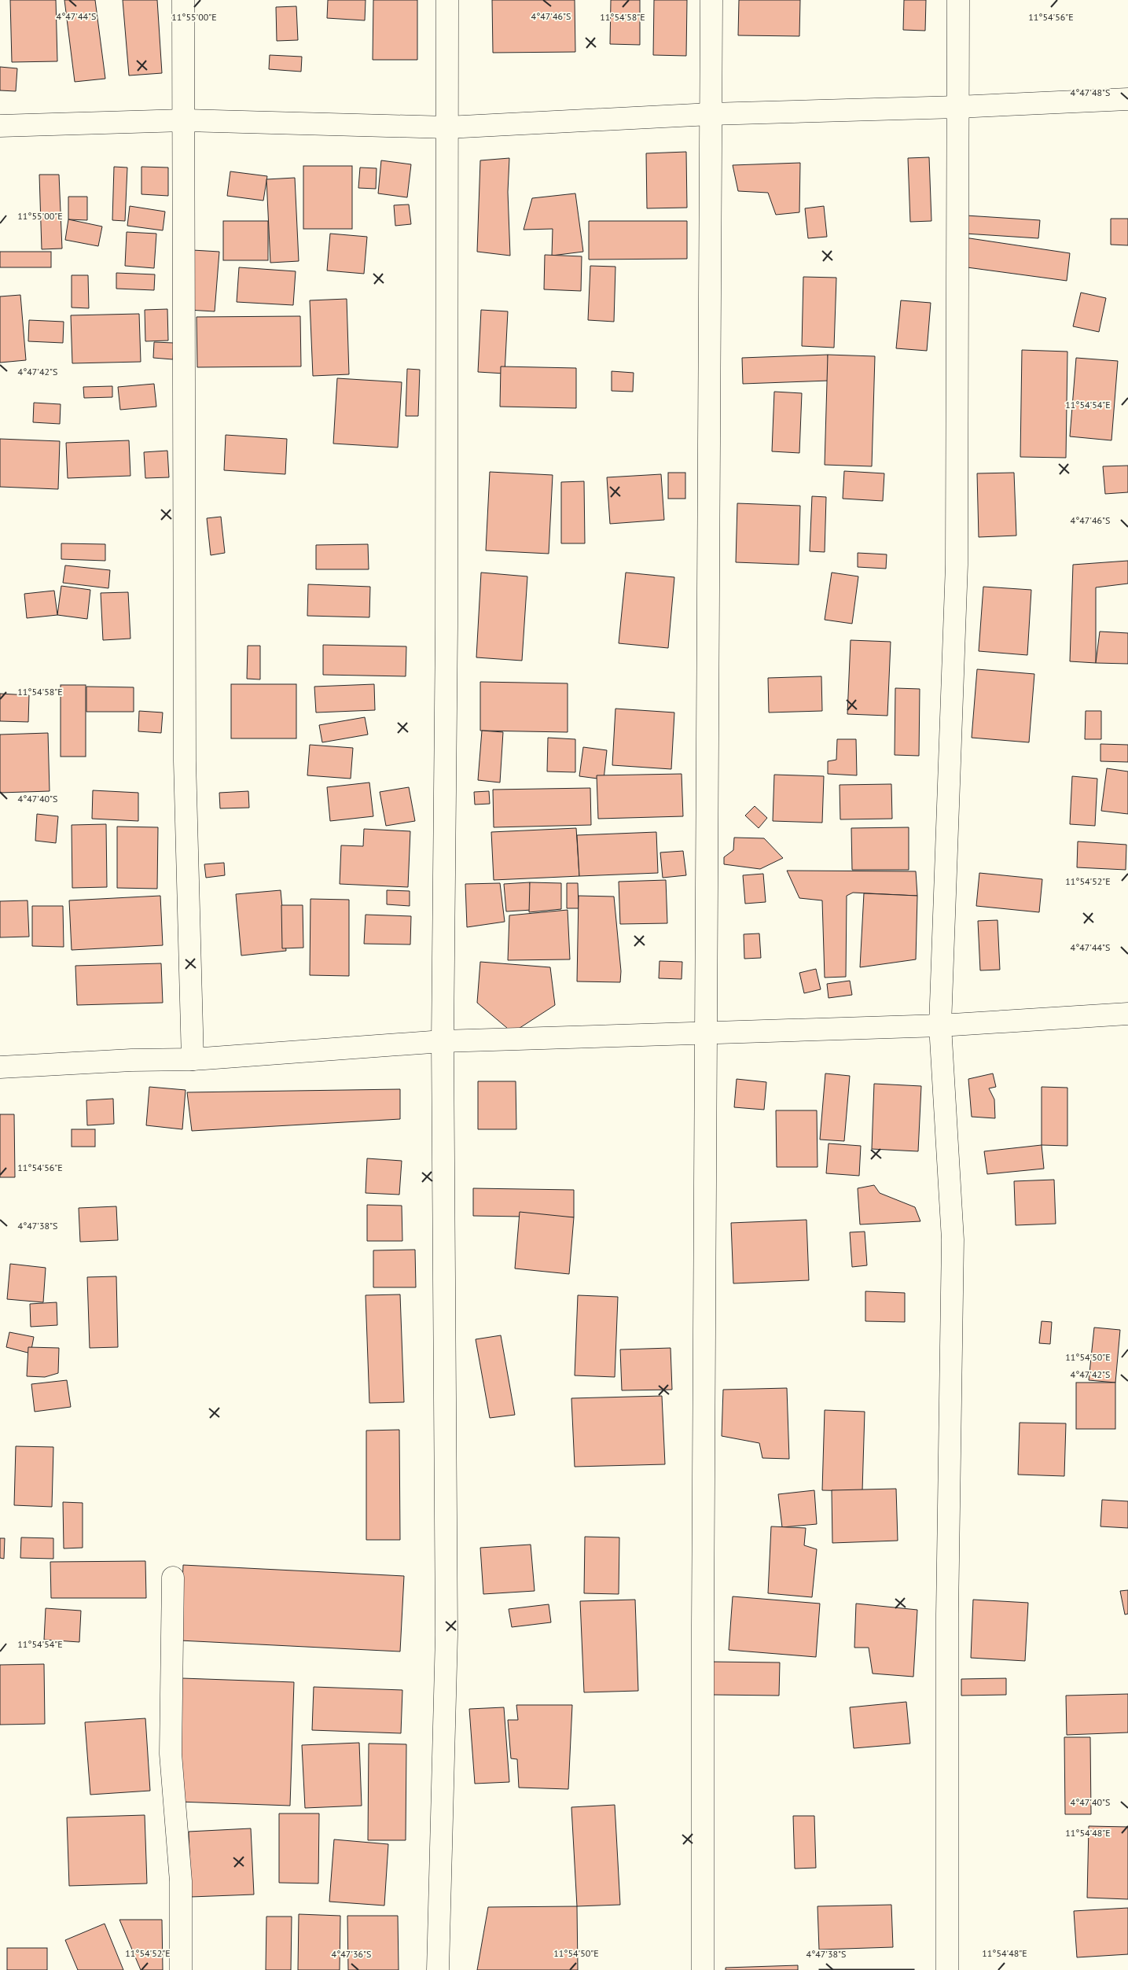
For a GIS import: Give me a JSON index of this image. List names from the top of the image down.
{
  "coordinates": [
    "4°47'44\"S",
    "4°47'46\"S",
    "11°55'00\"E",
    "11°54'58\"E",
    "11°54'56\"E",
    "4°47'48\"S",
    "4°47'42\"S",
    "11°54'54\"E",
    "4°47'40\"S",
    "11°54'52\"E",
    "4°47'38\"S",
    "11°54'50\"E",
    "11°54'48\"E",
    "4°47'36\"S"
  ]
}
